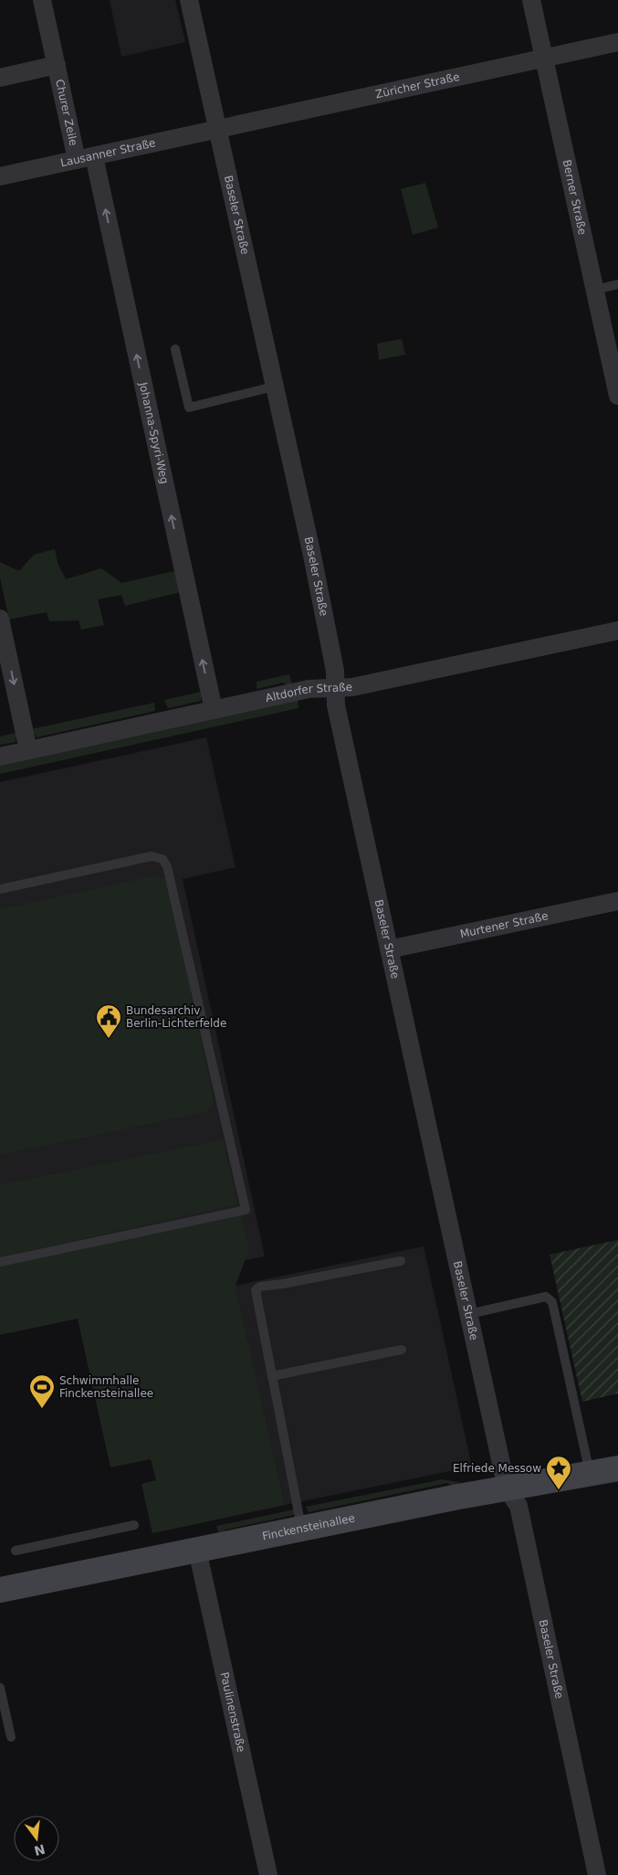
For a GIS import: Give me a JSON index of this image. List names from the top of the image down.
{
  "streets": {
    "street": [
      "Züricher Straße",
      "Churer Zeile",
      "Lausanner Straße",
      "Berner Straße",
      "Baseler Straße",
      "Johanna-Spyri-Weg",
      "Altdorfer Straße",
      "Murtener Straße",
      "Finckensteinallee",
      "Paulinenstraße"
    ]
  },
  "crossings": [
    ["Züricher Straße", "Lausanner Straße"],
    ["Züricher Straße", "Berner Straße"],
    ["Züricher Straße", "Baseler Straße"],
    ["Churer Zeile", "Lausanner Straße"],
    ["Churer Zeile", "Johanna-Spyri-Weg"],
    ["Lausanner Straße", "Baseler Straße"],
    ["Lausanner Straße", "Johanna-Spyri-Weg"],
    ["Baseler Straße", "Altdorfer Straße"],
    ["Baseler Straße", "Murtener Straße"],
    ["Baseler Straße", "Finckensteinallee"],
    ["Johanna-Spyri-Weg", "Altdorfer Straße"],
    ["Finckensteinallee", "Paulinenstraße"]
  ],
  "one_way": ["Johanna-Spyri-Weg"],
  "places": {
    "public building": ["Bundesarchiv Berlin-Lichterfelde"],
    "sports": ["Schwimmhalle Finckensteinallee"],
    "place": ["Elfriede Messow"]
  },
  "north": "bottom"
}
